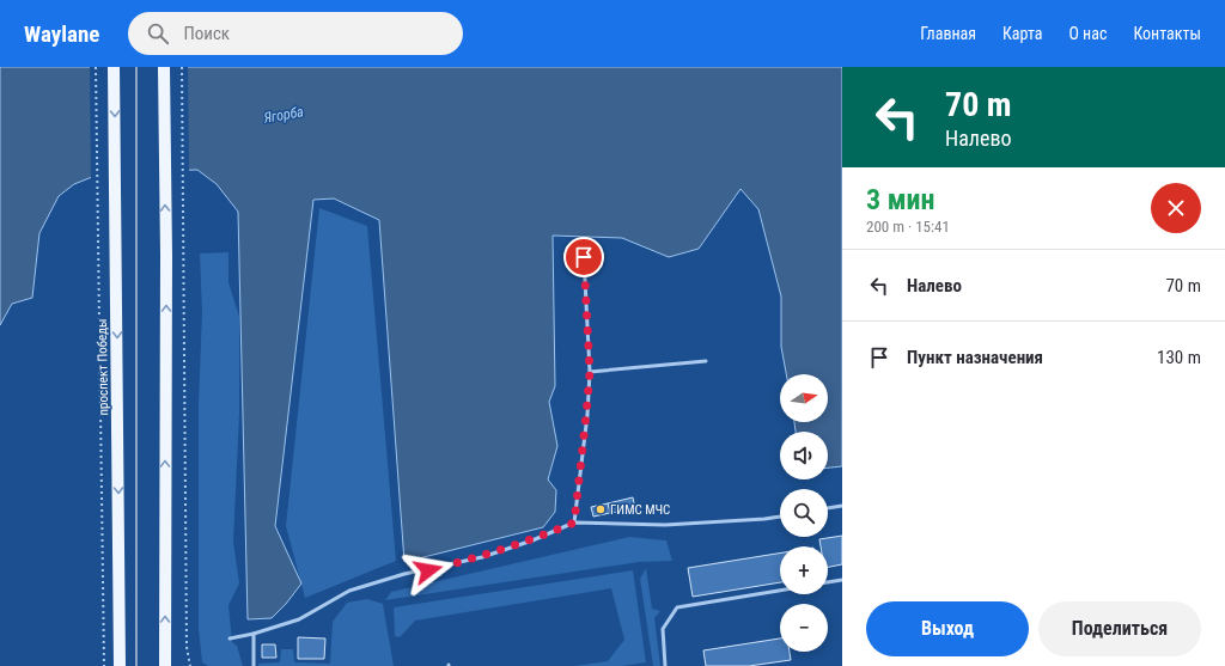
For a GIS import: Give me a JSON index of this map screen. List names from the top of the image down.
{
  "streets": {
    "main road": ["проспект Победы"]
  },
  "water": ["Ягорба"],
  "places": ["ГИМС МЧС"],
  "north": "right",
  "page": {
    "header": "Waylane",
    "search": "Поиск",
    "nav": [
      "Главная",
      "Карта",
      "О нас",
      "Контакты"
    ],
    "turn": ["70 m", "Налево"],
    "heading": ["3 мин", "200 m · 15:41"],
    "list": [
      {
        "name": "Налево",
        "value": "70 m"
      },
      {
        "name": "Пункт назначения",
        "value": "130 m"
      }
    ],
    "map_buttons": ["+", "−"],
    "buttons": ["Выход", "Поделиться"]
  }
}
